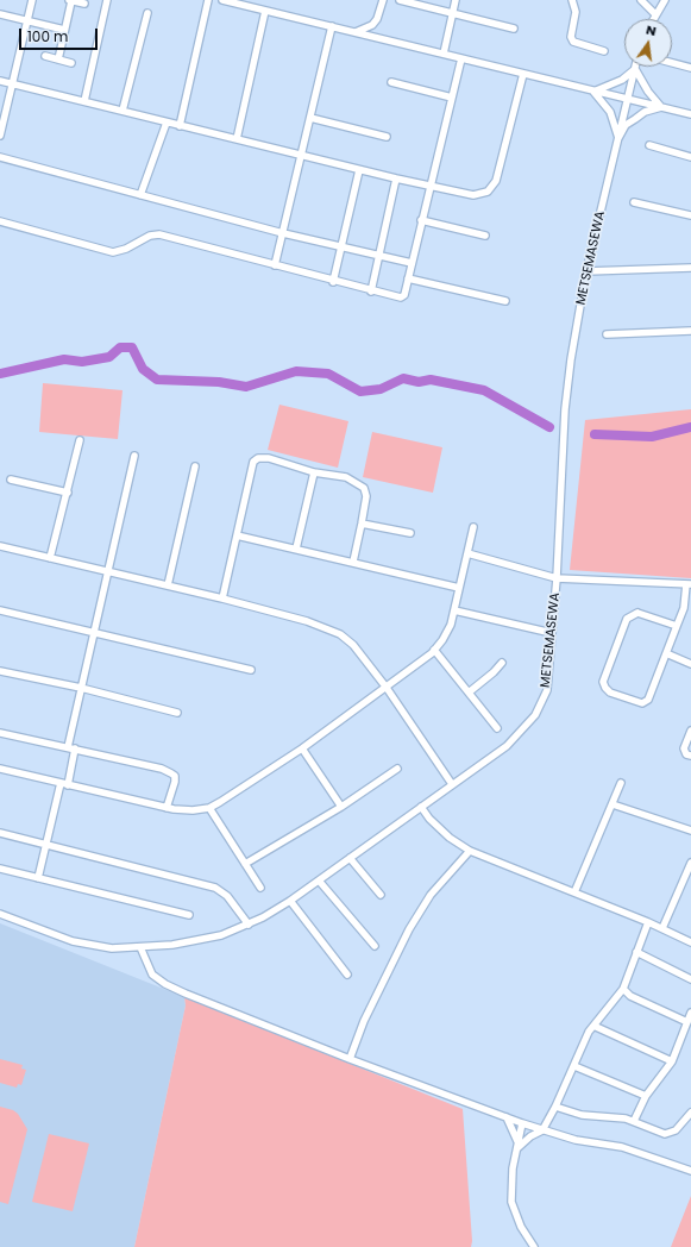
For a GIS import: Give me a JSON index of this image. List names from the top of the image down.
{
  "streets": {
    "street": ["METSEMASEWA"]
  },
  "scale_bar": "100 m",
  "north": "top"
}
